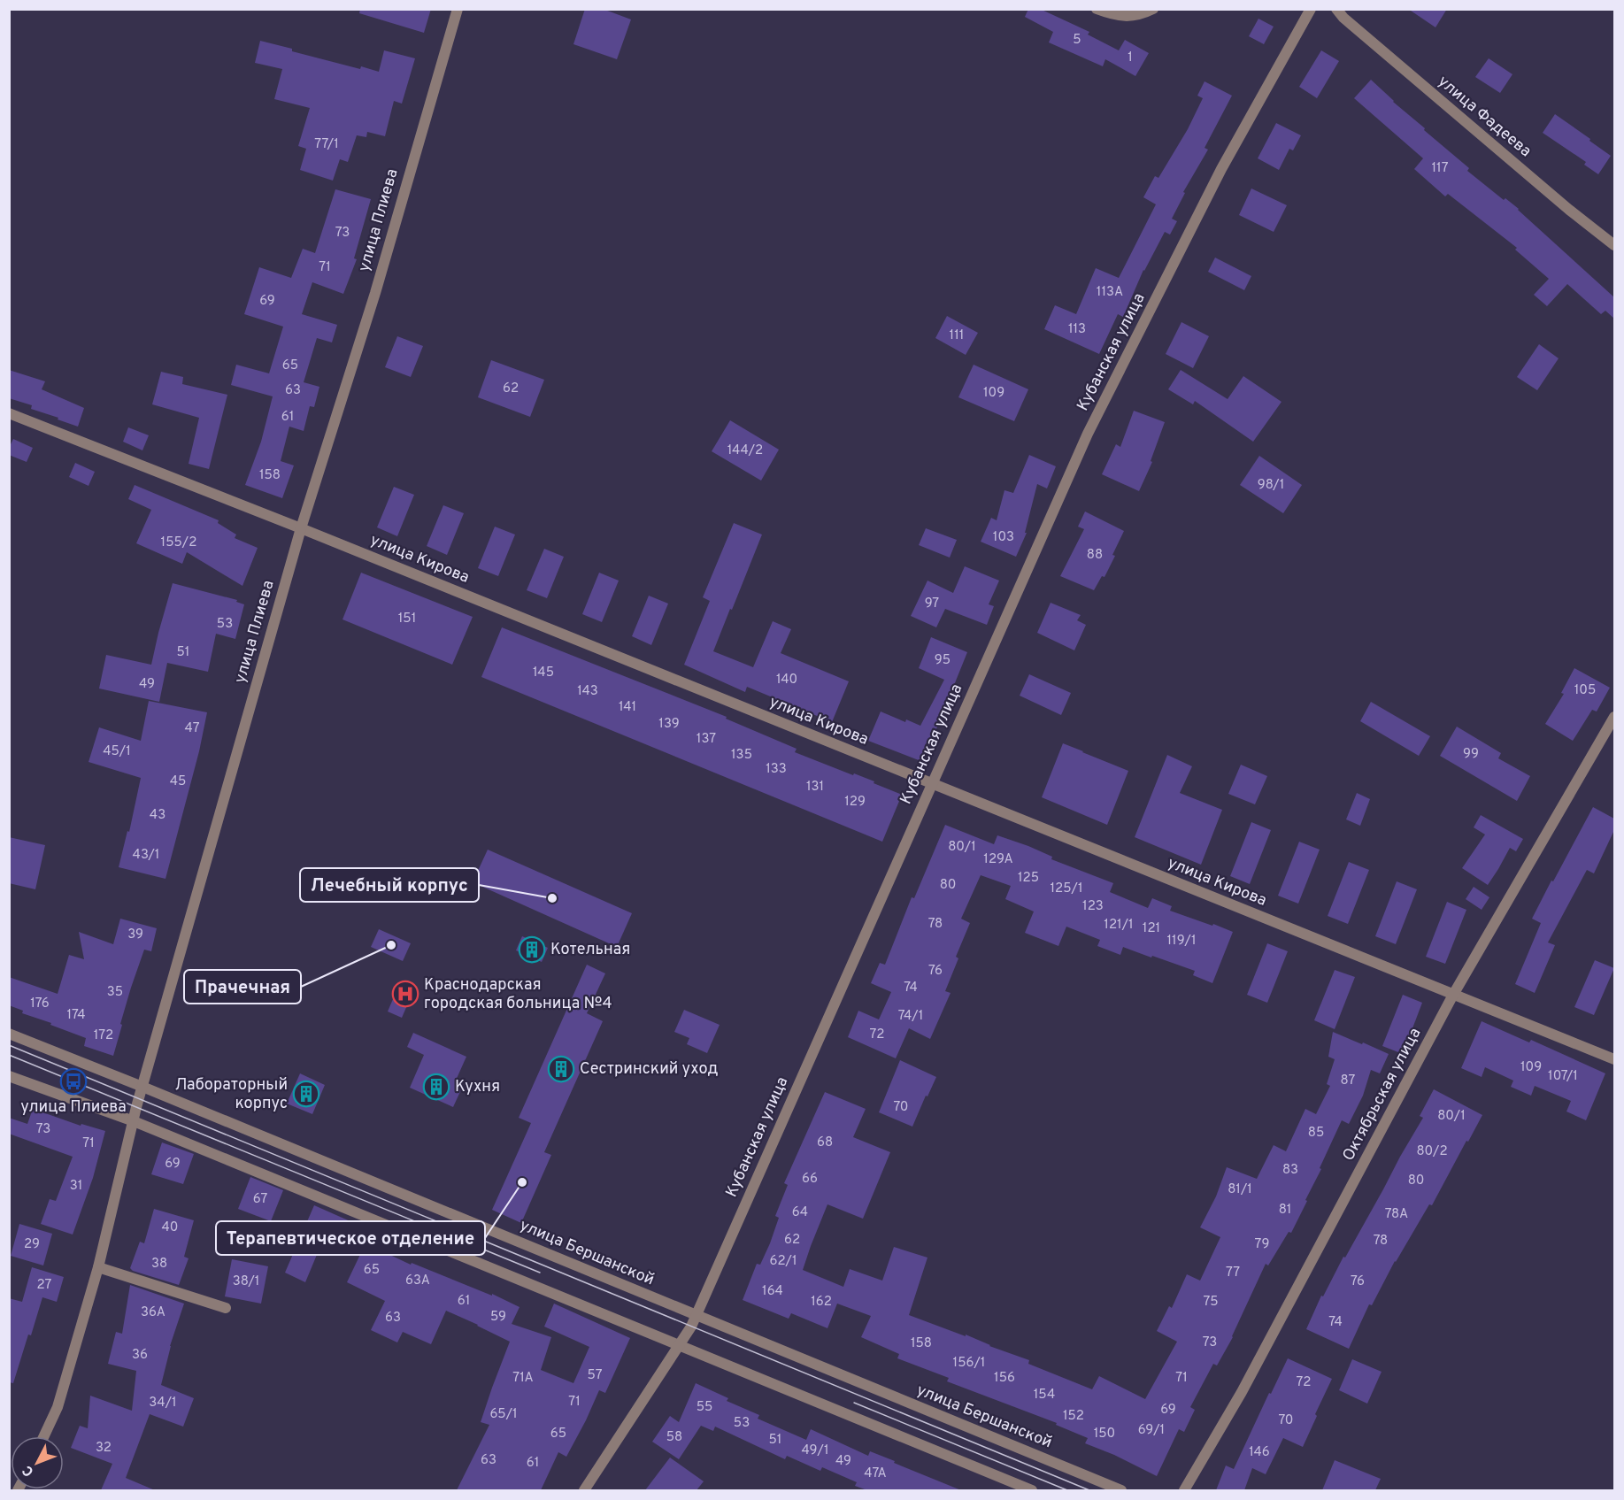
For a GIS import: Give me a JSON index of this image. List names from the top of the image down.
{
  "streets": {
    "street": [
      "улица Фадеева",
      "улица Плиева",
      "Кубанская улица",
      "улица Кирова",
      "Октябрьская улица",
      "улица Бершанской"
    ]
  },
  "crossings": [
    ["улица Плиева", "улица Кирова"],
    ["улица Плиева", "улица Бершанской"],
    ["Кубанская улица", "улица Кирова"],
    ["Кубанская улица", "улица Бершанской"],
    ["улица Кирова", "Октябрьская улица"]
  ],
  "places": {
    "other": ["Лечебный корпус", "Прачечная", "Терапевтическое отделение"],
    "building": [
      "Котельная",
      "Сестринский уход",
      "Кухня",
      "Лабораторный корпус"
    ],
    "hospital": ["Краснодарская городская больница №4"],
    "bus stop": ["улица Плиева"]
  },
  "house_numbers": [
    "5",
    "1",
    "77/1",
    "117",
    "73",
    "71",
    "113А",
    "69",
    "113",
    "111",
    "65",
    "62",
    "63",
    "109",
    "61",
    "144/2",
    "158",
    "98/1",
    "103",
    "155/2",
    "88",
    "97",
    "151",
    "53",
    "51",
    "95",
    "145",
    "140",
    "49",
    "105",
    "143",
    "141",
    "139",
    "47",
    "137",
    "45/1",
    "99",
    "135",
    "133",
    "45",
    "131",
    "129",
    "43",
    "80/1",
    "43/1",
    "129А",
    "125",
    "80",
    "125/1",
    "123",
    "78",
    "121/1",
    "121",
    "39",
    "119/1",
    "76",
    "74",
    "35",
    "176",
    "174",
    "74/1",
    "72",
    "172",
    "109",
    "107/1",
    "87",
    "70",
    "80/1",
    "73",
    "85",
    "68",
    "71",
    "80/2",
    "69",
    "83",
    "66",
    "80",
    "31",
    "81/1",
    "67",
    "81",
    "64",
    "78А",
    "40",
    "62",
    "78",
    "29",
    "79",
    "62/1",
    "38",
    "65",
    "77",
    "63А",
    "38/1",
    "76",
    "27",
    "164",
    "61",
    "162",
    "75",
    "36А",
    "59",
    "63",
    "74",
    "73",
    "158",
    "36",
    "156/1",
    "57",
    "71А",
    "156",
    "71",
    "72",
    "154",
    "71",
    "34/1",
    "55",
    "69",
    "65/1",
    "152",
    "70",
    "53",
    "69/1",
    "65",
    "150",
    "58",
    "51",
    "32",
    "49/1",
    "146",
    "63",
    "49",
    "61",
    "47А"
  ],
  "north": "bottom left"
}
